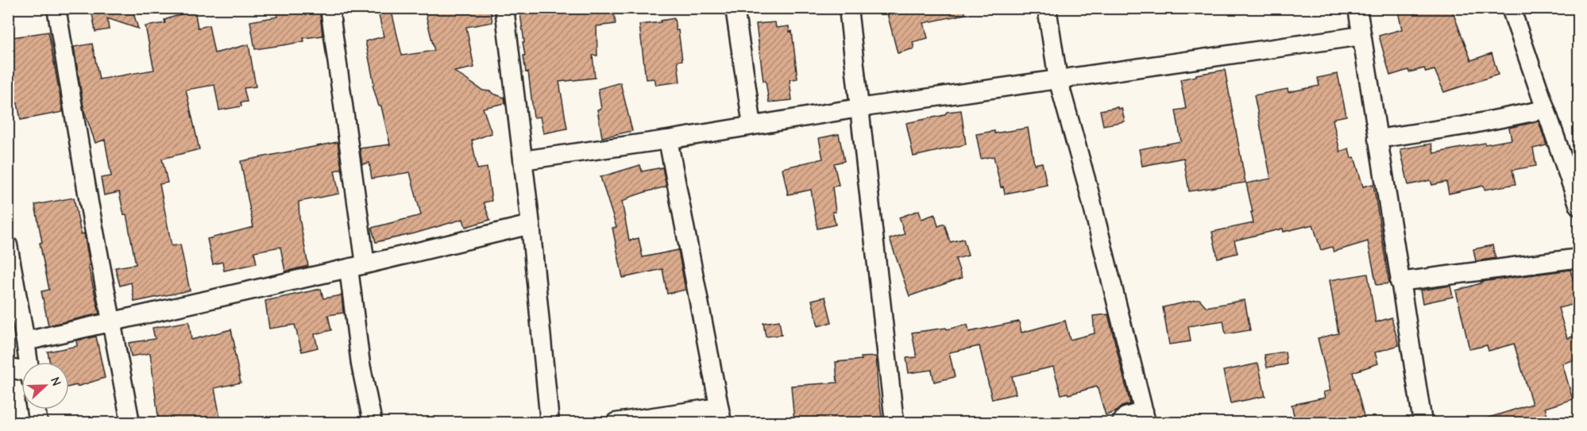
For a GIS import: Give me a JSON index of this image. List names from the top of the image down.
{
  "north": "right"
}
